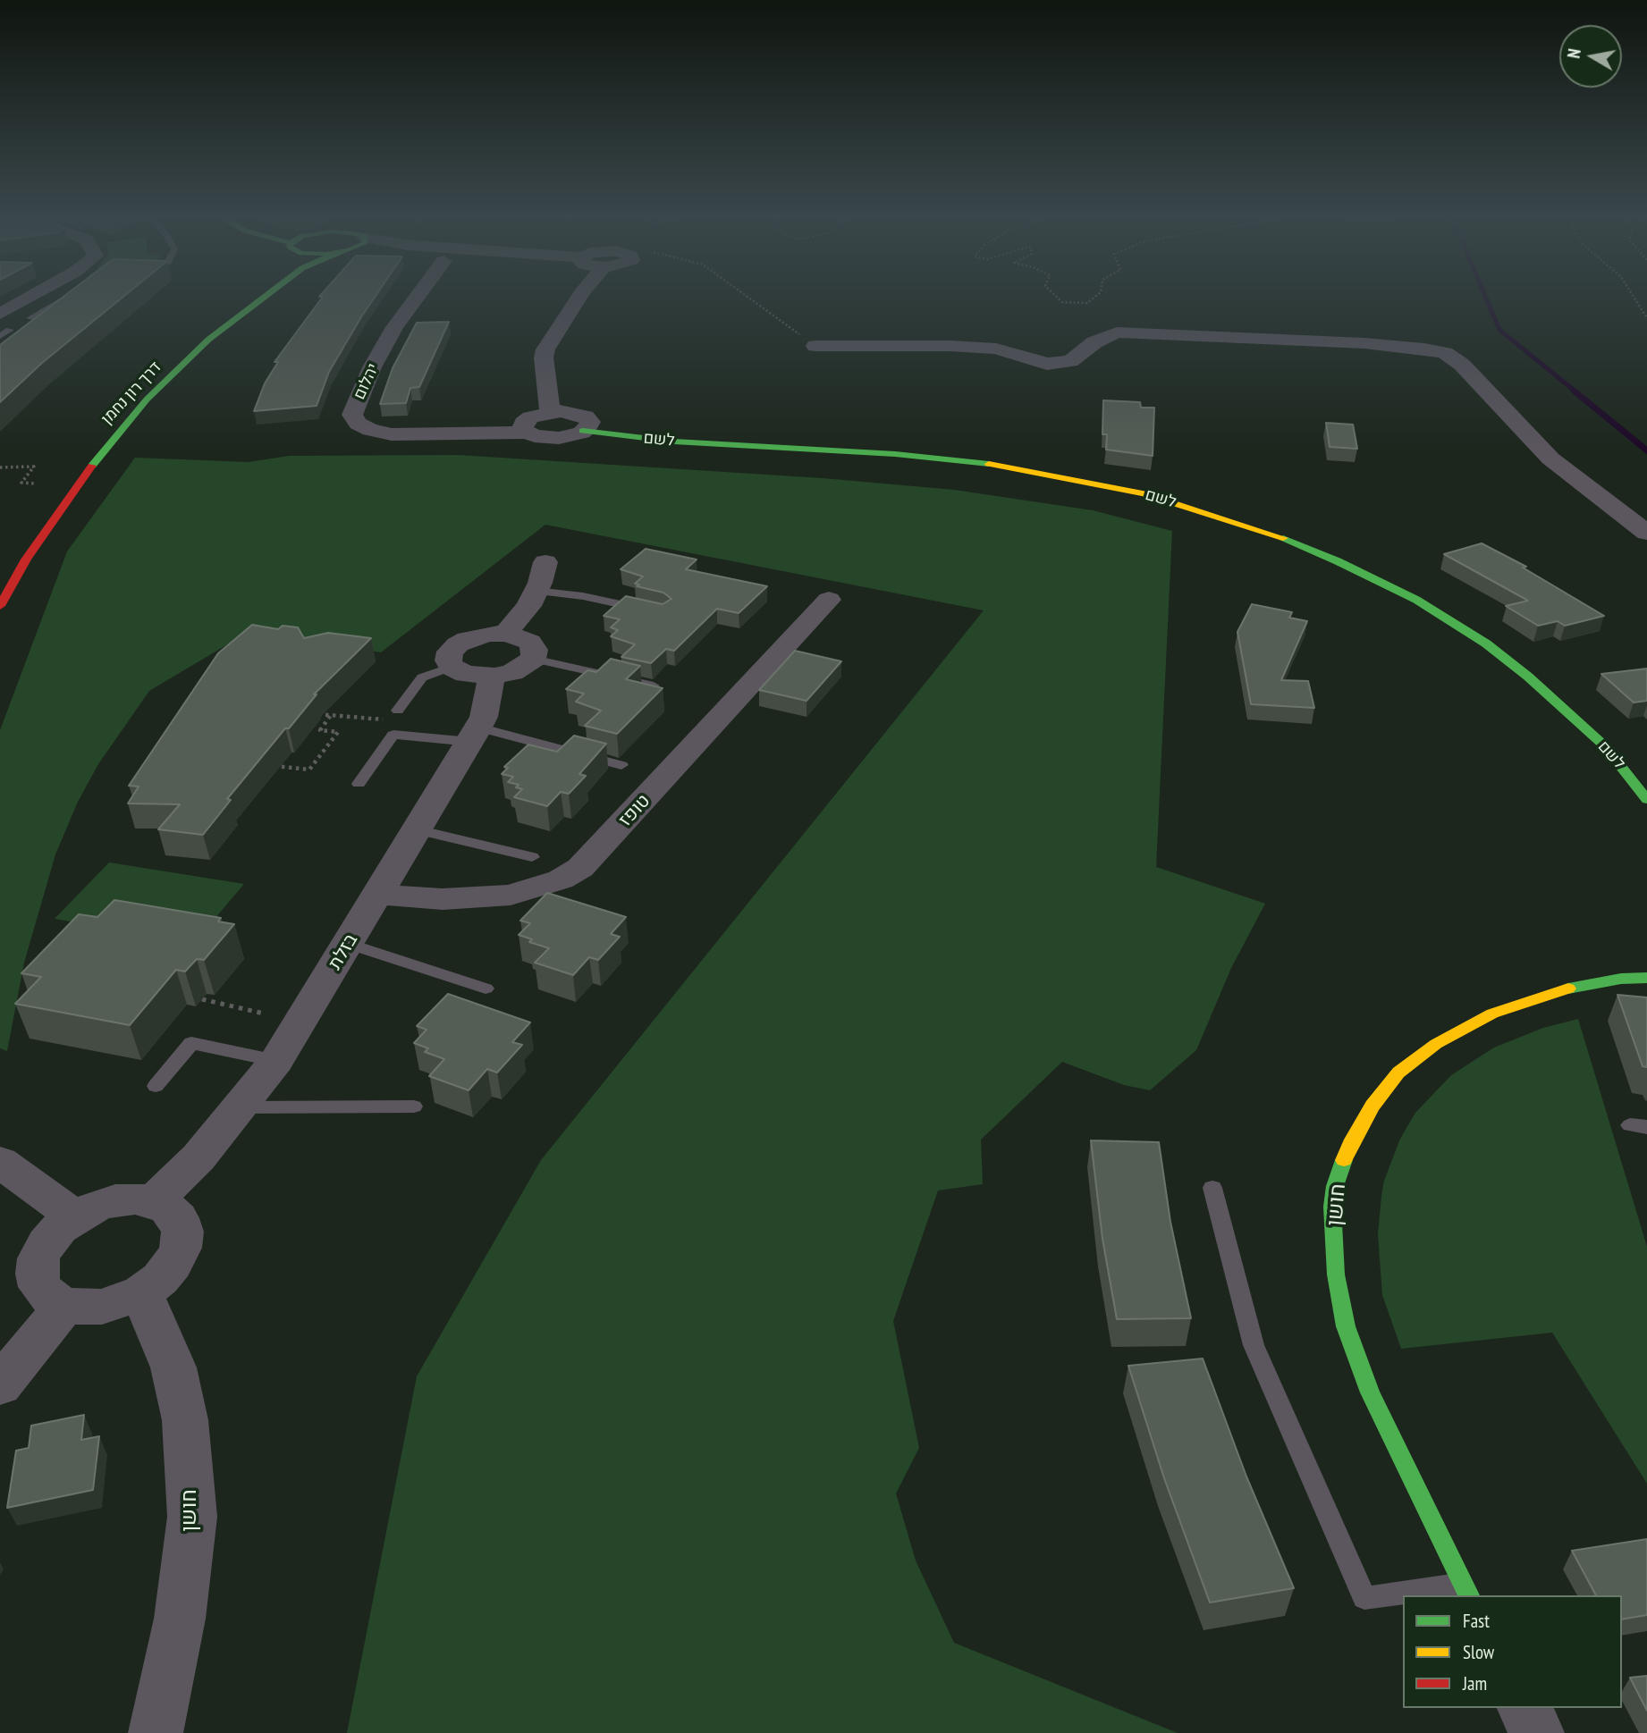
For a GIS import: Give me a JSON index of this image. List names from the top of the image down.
{
  "streets": {
    "street": [
      "יהלום",
      "דרך רון נחמן",
      "לשם",
      "טופז",
      "בזלת",
      "חושן"
    ]
  },
  "crossings": [
    ["טופז", "בזלת"],
    ["בזלת", "חושן"]
  ],
  "legend": ["Fast", "Slow", "Jam"],
  "north": "left"
}
